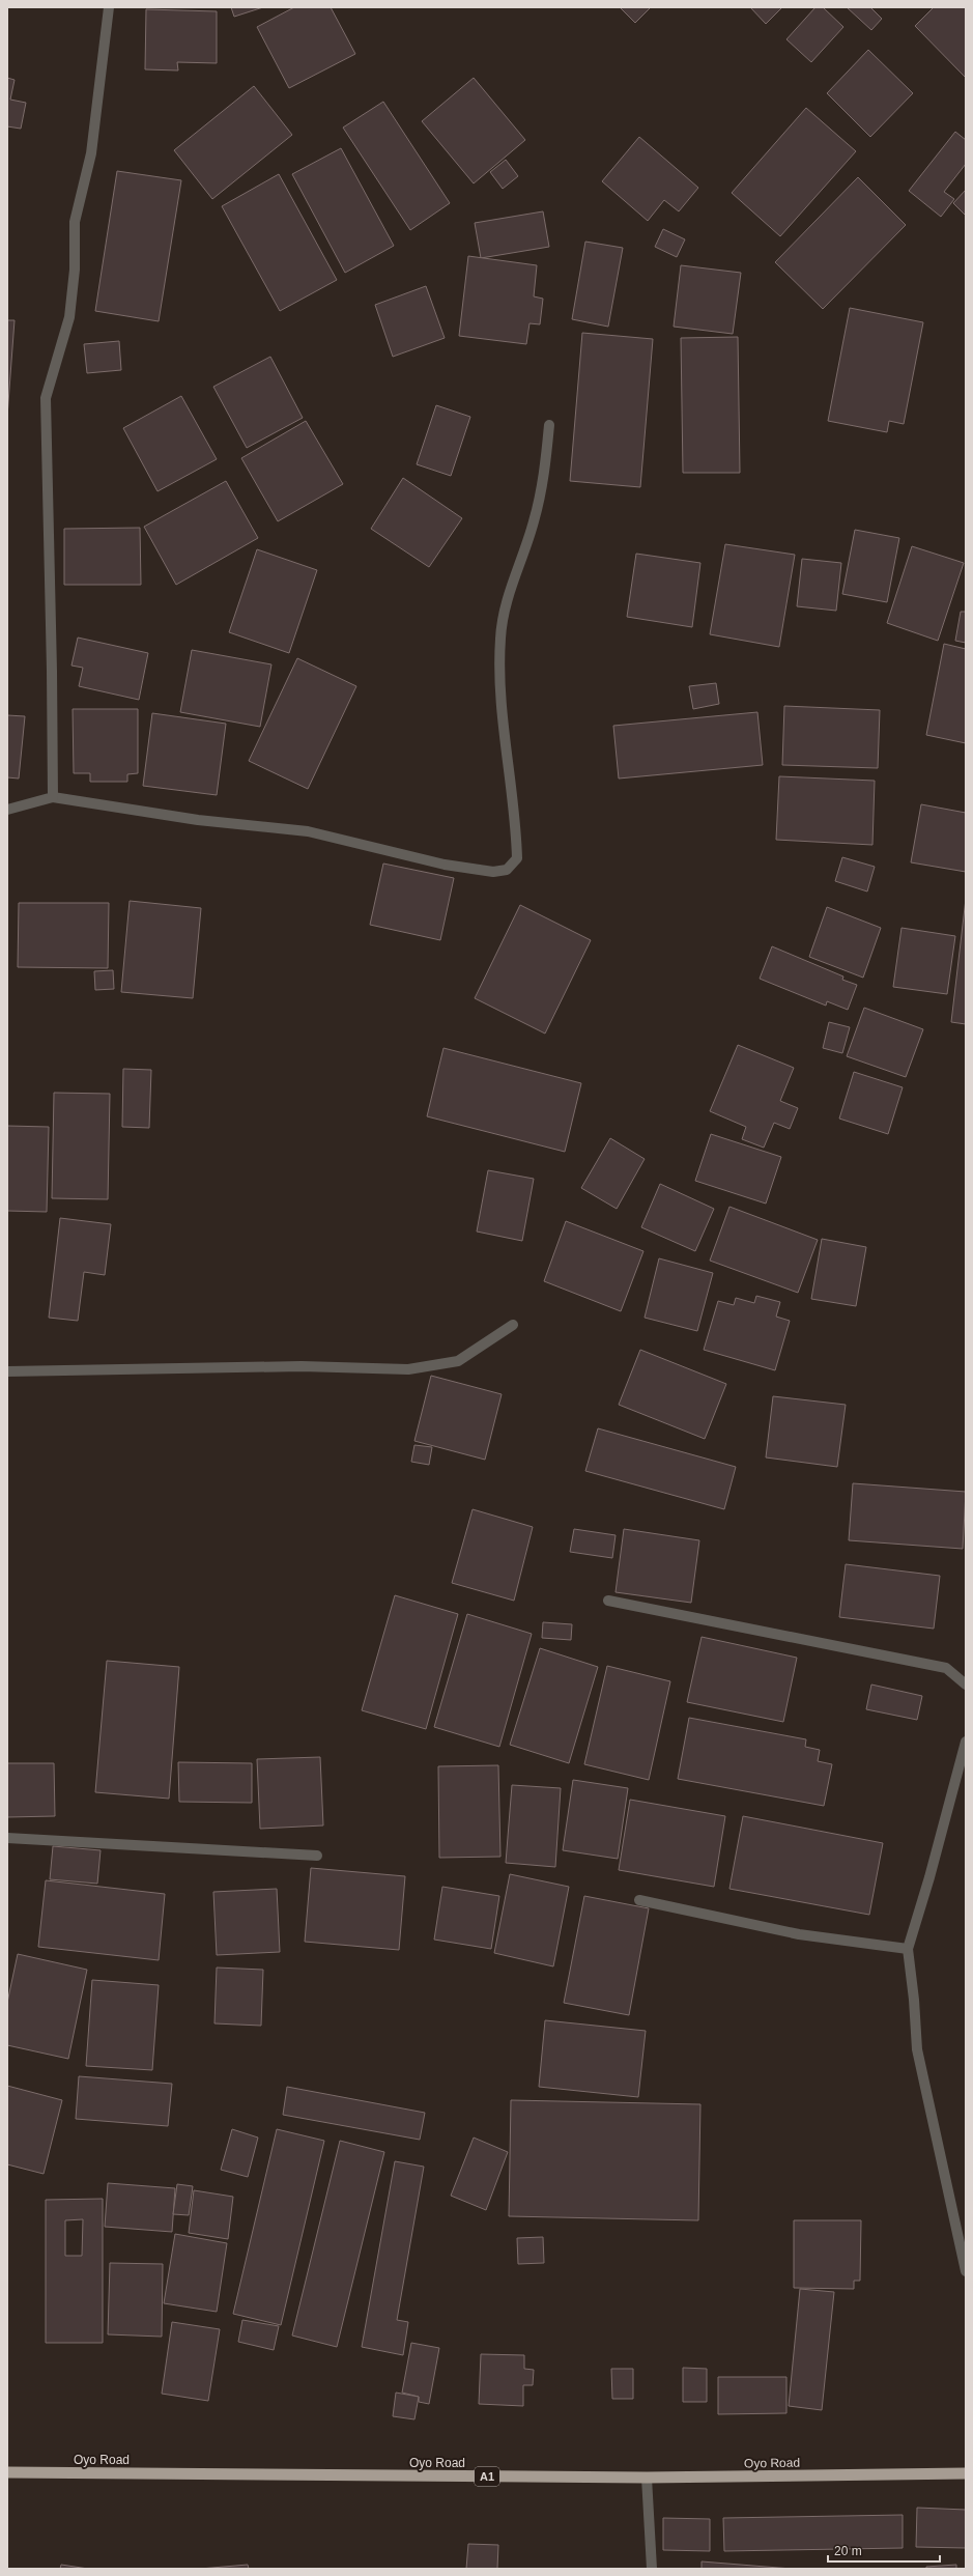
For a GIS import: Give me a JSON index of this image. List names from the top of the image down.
{
  "streets": {
    "highway": ["Oyo Road", "A1"]
  },
  "scale_bar": "20 m"
}
